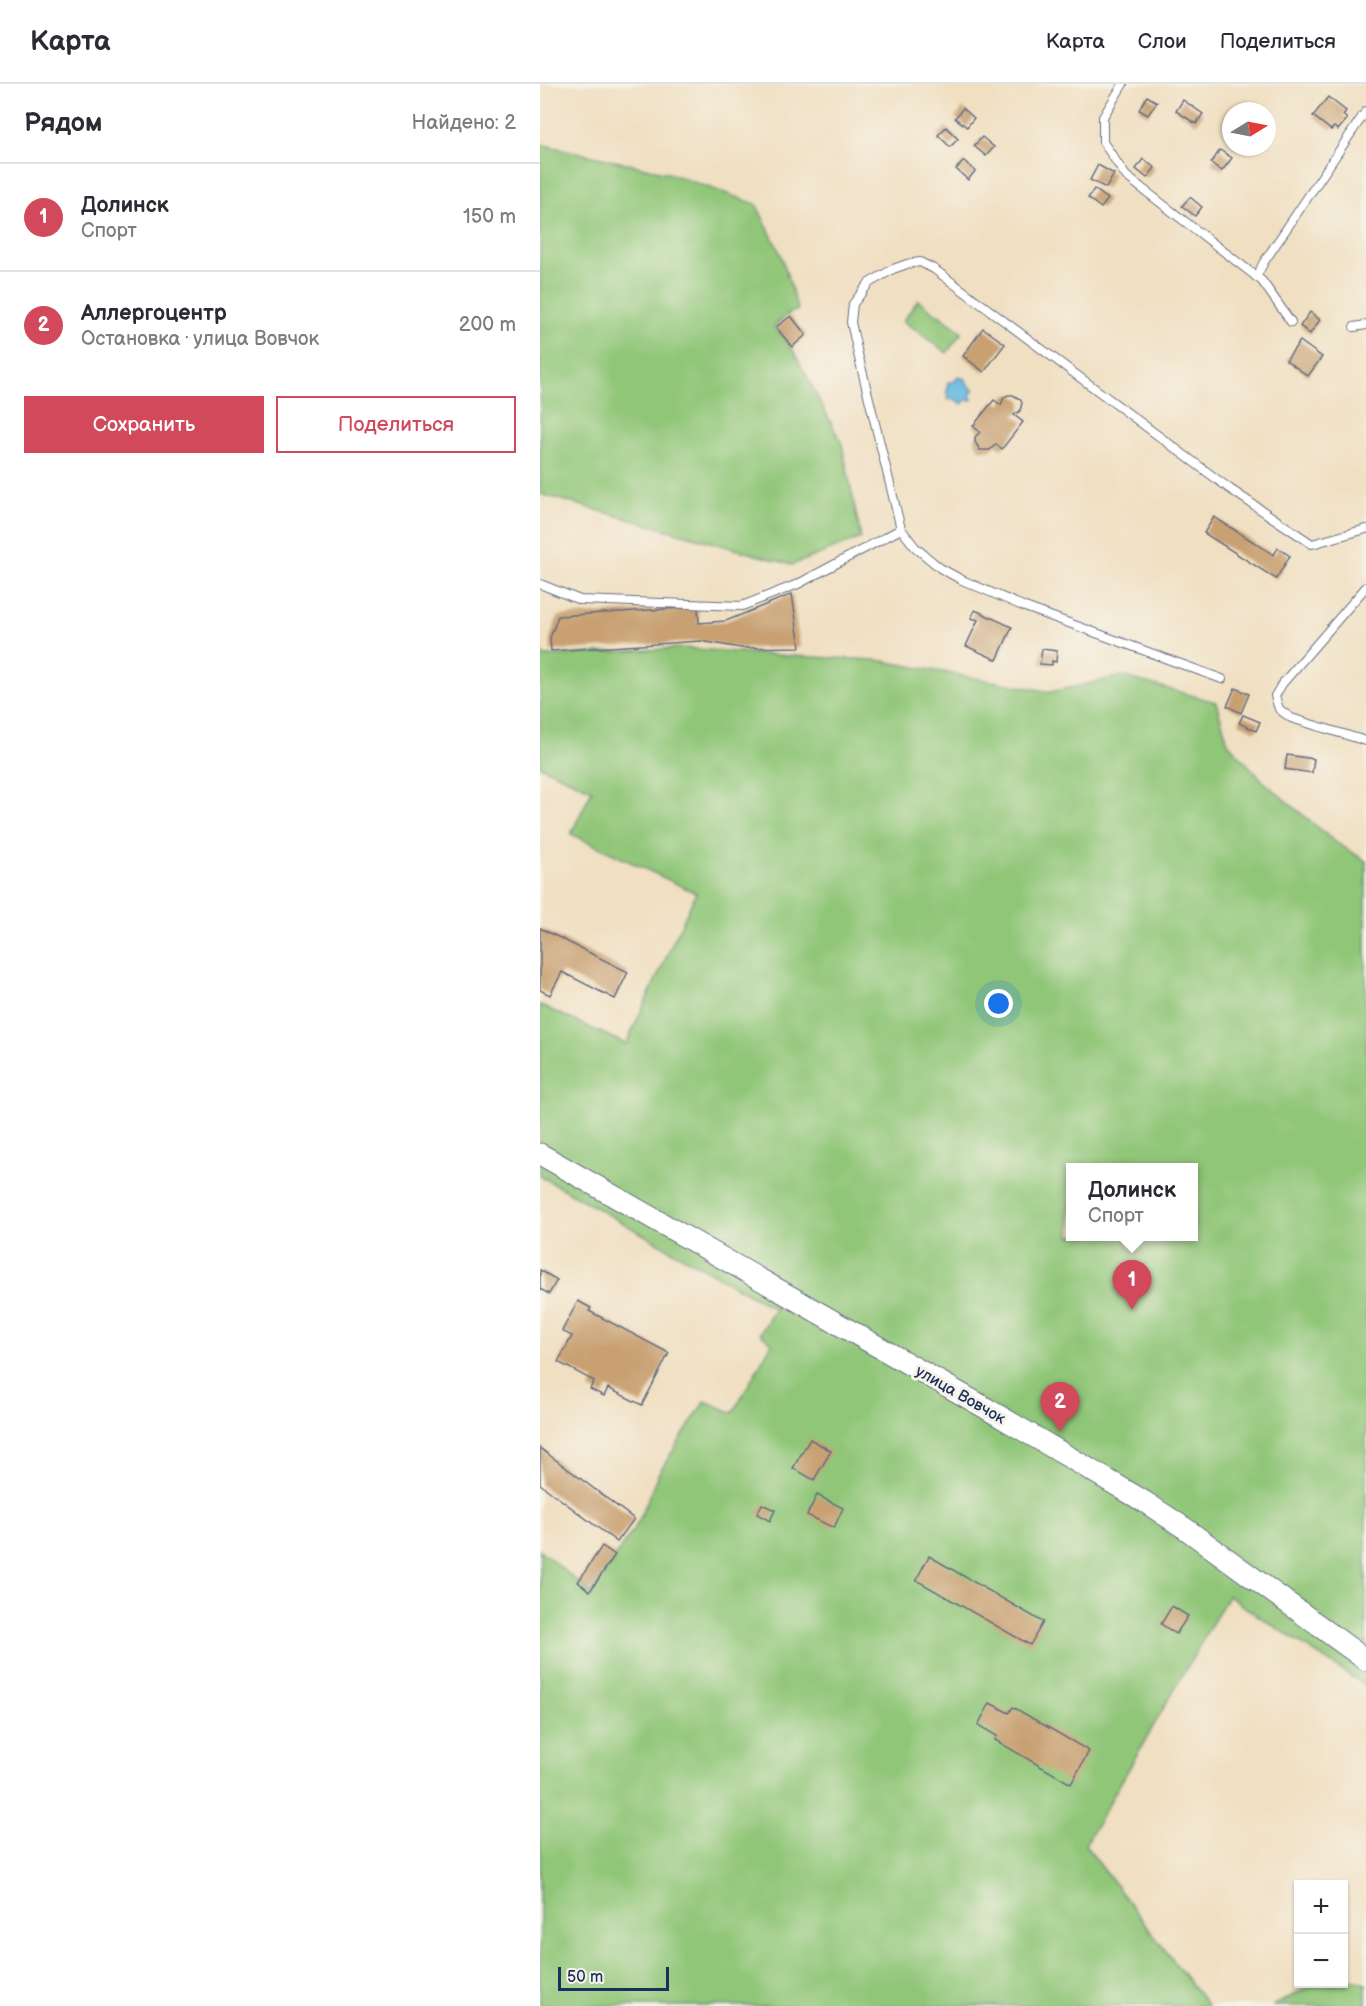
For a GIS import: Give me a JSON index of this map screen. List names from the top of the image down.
{
  "streets": {
    "street": ["улица Вовчок"]
  },
  "scale_bar": "50 m",
  "north": "right",
  "page": {
    "header": "Карта",
    "nav": ["Карта", "Слои", "Поделиться"],
    "heading": ["Рядом", "Найдено: 2"],
    "list": [
      {
        "mark": "1",
        "name": "Долинск",
        "note": "Спорт",
        "value": "150 m"
      },
      {
        "mark": "2",
        "name": "Аллергоцентр",
        "note": "Остановка · улица Вовчок",
        "value": "200 m"
      }
    ],
    "buttons": ["Сохранить", "Поделиться"],
    "popup": ["Долинск", "Спорт"],
    "pins": ["1", "2"],
    "map_buttons": ["+", "−"],
    "scale": "50 m"
  }
}
